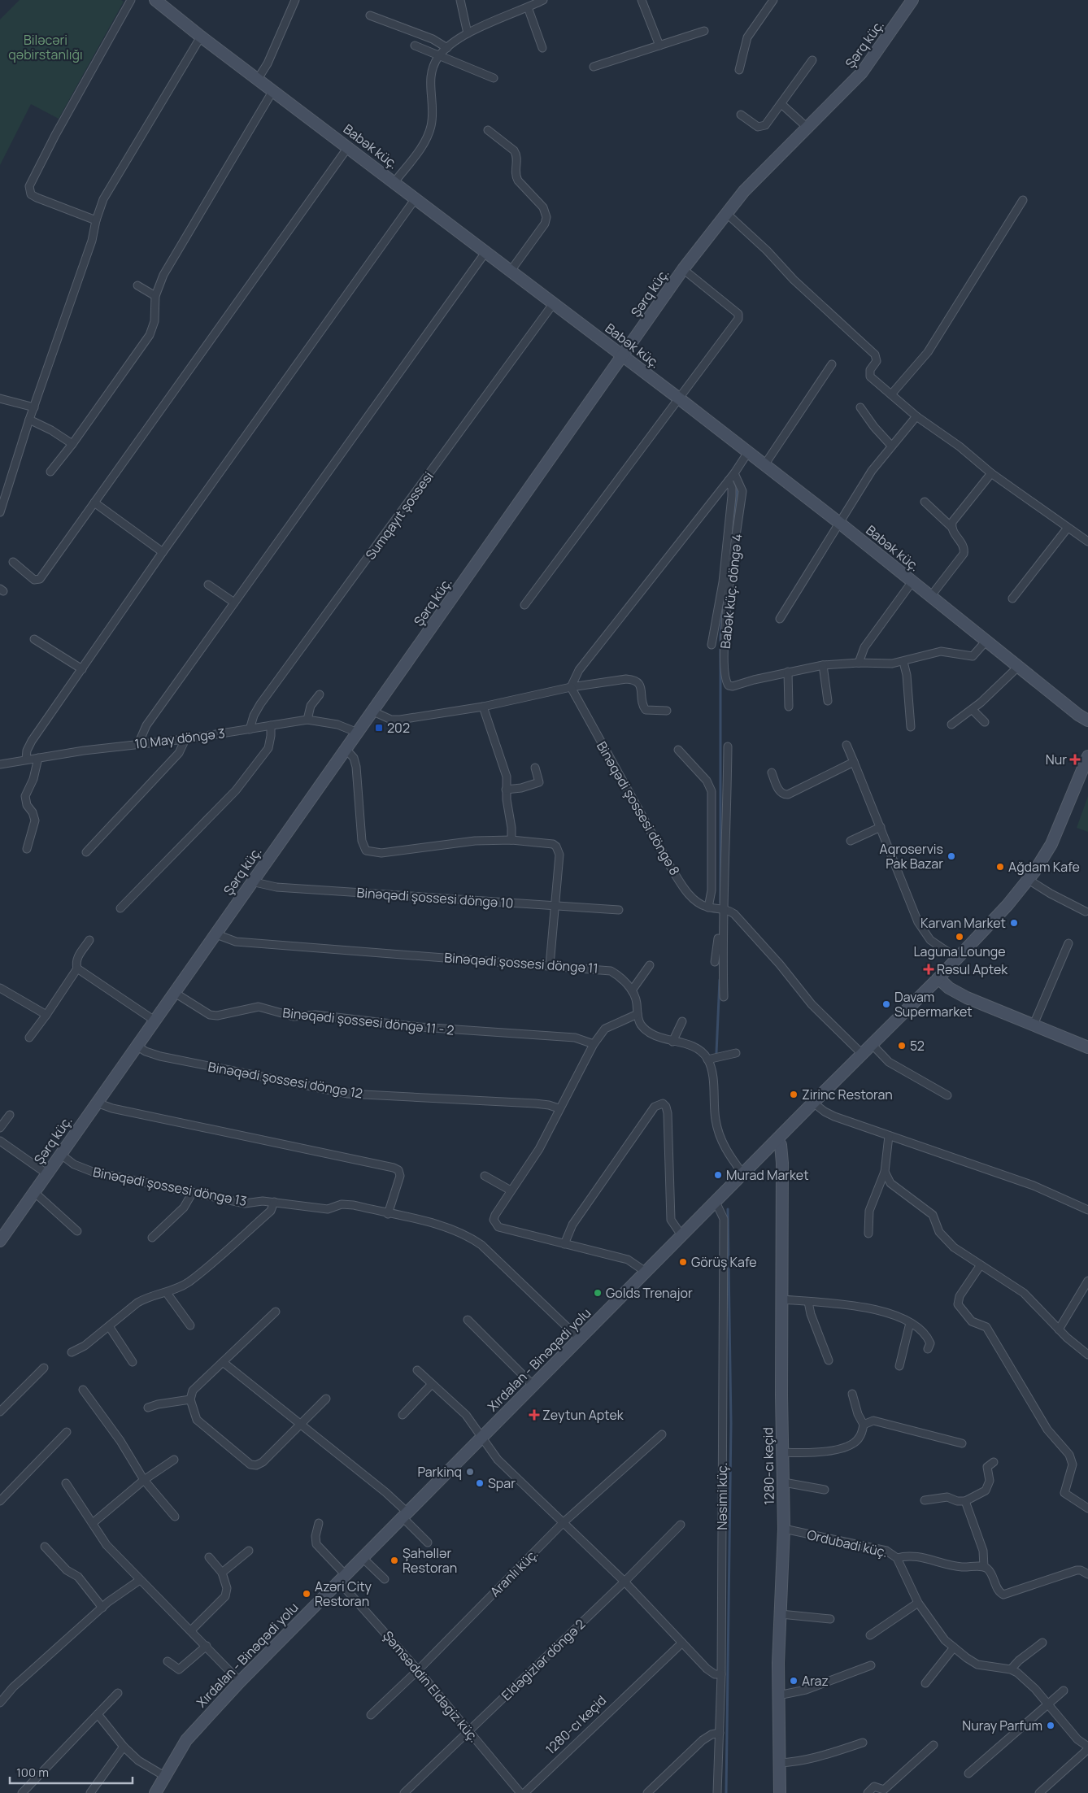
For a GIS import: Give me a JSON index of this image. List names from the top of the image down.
{
  "streets": {
    "main road": [
      "Şərq küç.",
      "Babək küç.",
      "Xırdalan - Binəqədi yolu",
      "1280-cı keçid"
    ],
    "street": [
      "Sumqayıt şossesi",
      "Babək küç. döngə 4",
      "10 May döngə 3",
      "Binəqədi şossesi döngə 8",
      "Binəqədi şossesi döngə 10",
      "Binəqədi şossesi döngə 11",
      "Binəqədi şossesi döngə 11 - 2",
      "Binəqədi şossesi döngə 12",
      "Binəqədi şossesi döngə 13",
      "Nəsimi küç.",
      "Ordubadi küç.",
      "Aranlı küç.",
      "Eldəgizlər döngə 2",
      "Şəmsəddin Eldəgiz küç."
    ]
  },
  "crossings": [
    ["Şərq küç.", "Babək küç."],
    ["Şərq küç.", "10 May döngə 3"],
    ["Şərq küç.", "Binəqədi şossesi döngə 10"],
    ["Şərq küç.", "Binəqədi şossesi döngə 11"],
    ["Şərq küç.", "Binəqədi şossesi döngə 11 - 2"],
    ["Şərq küç.", "Binəqədi şossesi döngə 12"],
    ["Şərq küç.", "Binəqədi şossesi döngə 13"],
    ["Babək küç.", "Sumqayıt şossesi"],
    ["Babək küç.", "Babək küç. döngə 4"],
    ["Sumqayıt şossesi", "10 May döngə 3"],
    ["Binəqədi şossesi döngə 13", "Xırdalan - Binəqədi yolu"],
    ["Xırdalan - Binəqədi yolu", "1280-cı keçid"],
    ["Xırdalan - Binəqədi yolu", "Nəsimi küç."],
    ["Xırdalan - Binəqədi yolu", "Şəmsəddin Eldəgiz küç."],
    ["1280-cı keçid", "Ordubadi küç."],
    ["Aranlı küç.", "Şəmsəddin Eldəgiz küç."],
    ["Eldəgizlər döngə 2", "Şəmsəddin Eldəgiz küç."]
  ],
  "parks": ["Biləcəri qəbirstanlığı"],
  "places": {
    "transit": ["202"],
    "health": ["Nur", "Rəsul Aptek", "Zeytun Aptek"],
    "other": [
      "Aqroservis Pak Bazar",
      "Ağdam Kafe",
      "Karvan Market",
      "Laguna Lounge",
      "Davam Supermarket",
      "52",
      "Zirinc Restoran",
      "Murad Market",
      "Görüş Kafe",
      "Golds Trenajor",
      "Parkinq",
      "Spar",
      "Şahəllər Restoran",
      "Azəri City Restoran",
      "Araz",
      "Nuray Parfum"
    ]
  },
  "scale_bar": "100 m"
}
